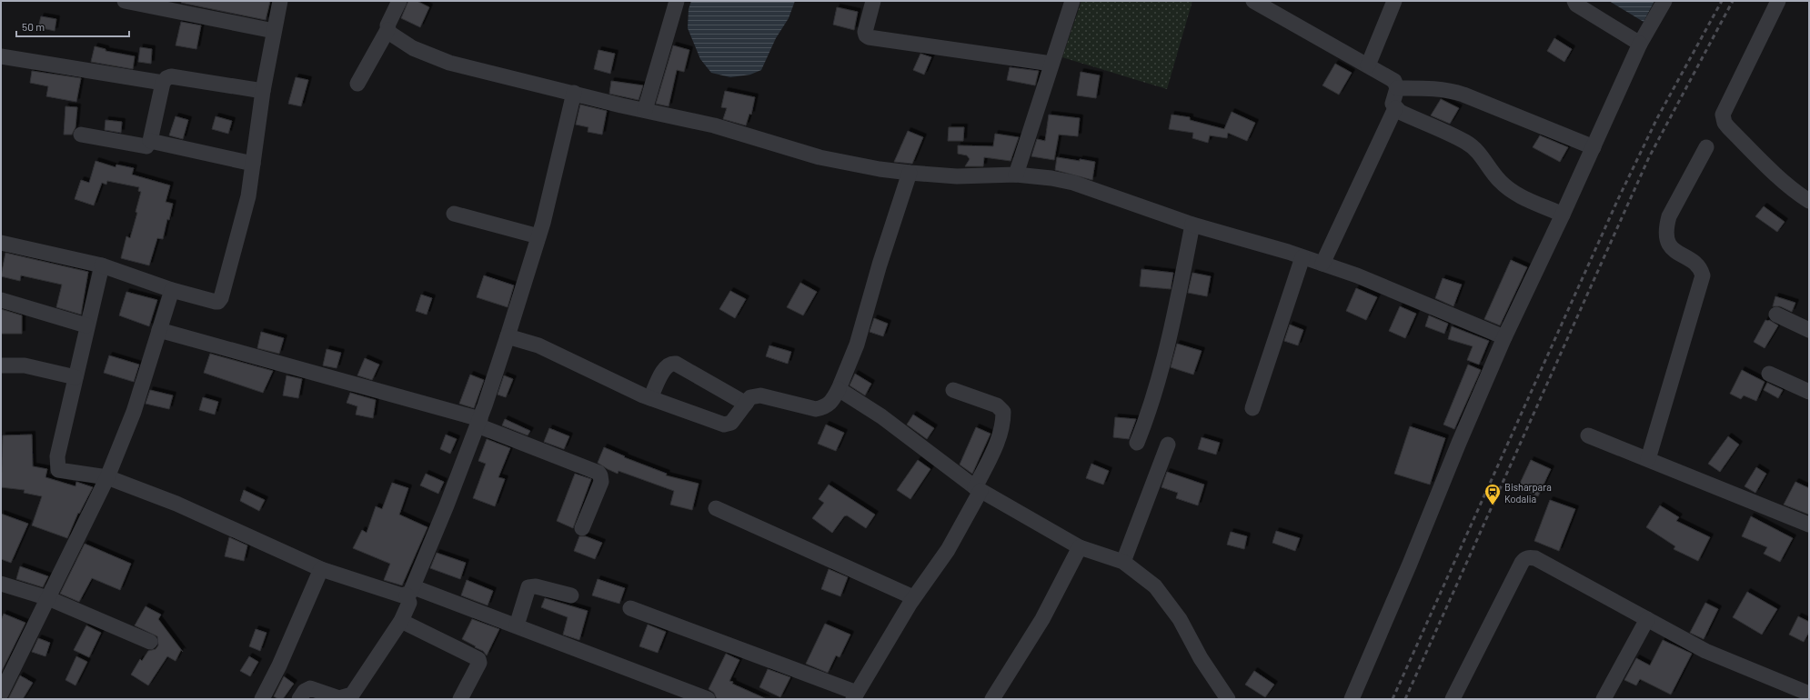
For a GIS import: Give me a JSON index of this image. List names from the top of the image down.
{
  "places": {
    "station": ["Bisharpara Kodalia"]
  },
  "scale_bar": "50 m"
}
